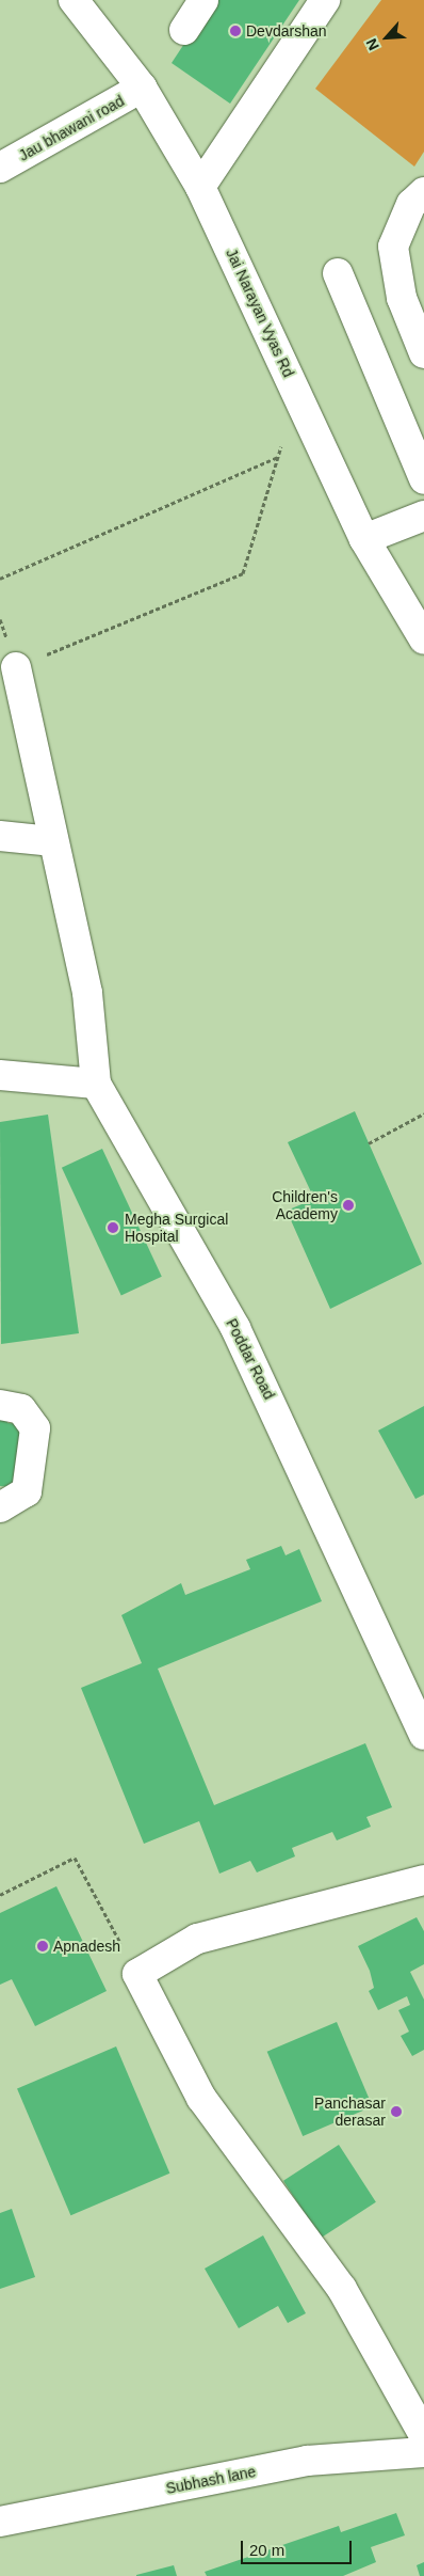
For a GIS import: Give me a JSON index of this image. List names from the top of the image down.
{
  "streets": {
    "street": [
      "Jau bhawani road",
      "Jai Narayan Vyas Rd",
      "Poddar Road",
      "Subhash lane"
    ]
  },
  "crossings": [
    ["Jau bhawani road", "Jai Narayan Vyas Rd"]
  ],
  "places": [
    "Devdarshan",
    "Children's Academy",
    "Megha Surgical Hospital",
    "Apnadesh",
    "Panchasar derasar"
  ],
  "scale_bar": "20 m",
  "north": "bottom left"
}
